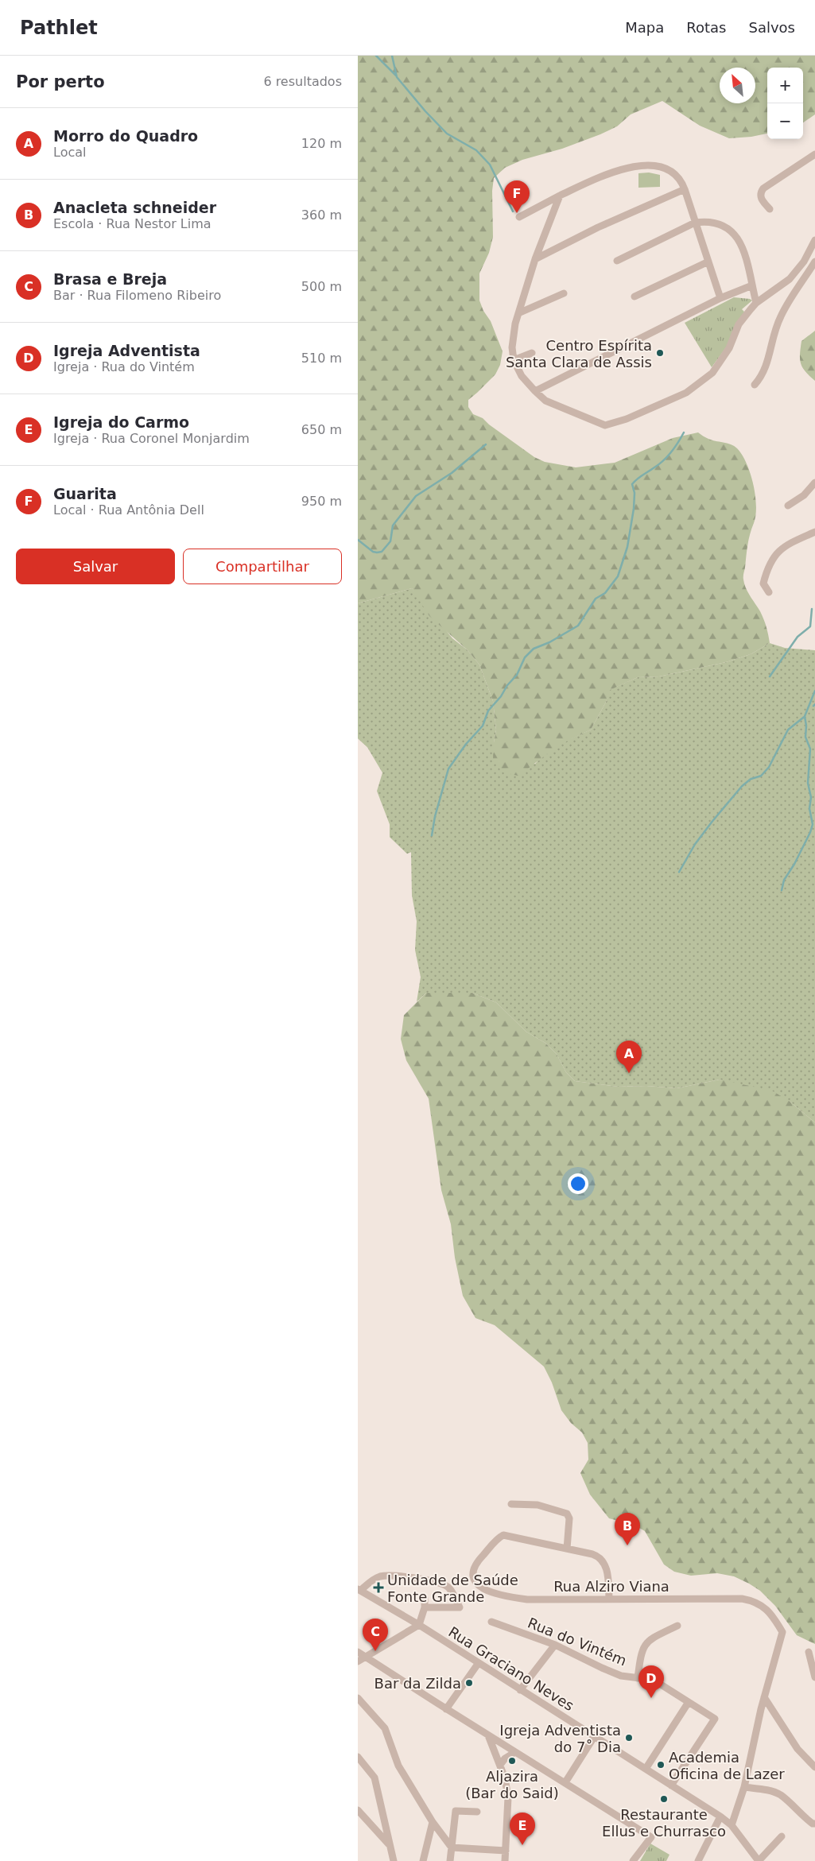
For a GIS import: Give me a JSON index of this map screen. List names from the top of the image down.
{
  "streets": {
    "street": ["Rua Alziro Viana", "Rua do Vintém", "Rua Graciano Neves"]
  },
  "crossings": [
    ["Rua do Vintém", "Rua Graciano Neves"]
  ],
  "places": {
    "other": [
      "Centro Espírita Santa Clara de Assis",
      "Bar da Zilda",
      "Igreja Adventista do 7˚ Dia",
      "Aljazira (Bar do Said)",
      "Academia Oficina de Lazer",
      "Restaurante Ellus e Churrasco"
    ],
    "health": ["Unidade de Saúde Fonte Grande"]
  },
  "north": "top left",
  "page": {
    "header": "Pathlet",
    "nav": ["Mapa", "Rotas", "Salvos"],
    "heading": ["Por perto", "6 resultados"],
    "map_buttons": ["+", "−"],
    "list": [
      {
        "mark": "A",
        "name": "Morro do Quadro",
        "note": "Local",
        "value": "120 m"
      },
      {
        "mark": "B",
        "name": "Anacleta schneider",
        "note": "Escola · Rua Nestor Lima",
        "value": "360 m"
      },
      {
        "mark": "C",
        "name": "Brasa e Breja",
        "note": "Bar · Rua Filomeno Ribeiro",
        "value": "500 m"
      },
      {
        "mark": "D",
        "name": "Igreja Adventista",
        "note": "Igreja · Rua do Vintém",
        "value": "510 m"
      },
      {
        "mark": "E",
        "name": "Igreja do Carmo",
        "note": "Igreja · Rua Coronel Monjardim",
        "value": "650 m"
      },
      {
        "mark": "F",
        "name": "Guarita",
        "note": "Local · Rua Antônia Dell",
        "value": "950 m"
      }
    ],
    "pins": [
      "F",
      "A",
      "B",
      "C",
      "D",
      "E"
    ],
    "buttons": ["Salvar", "Compartilhar"]
  }
}
